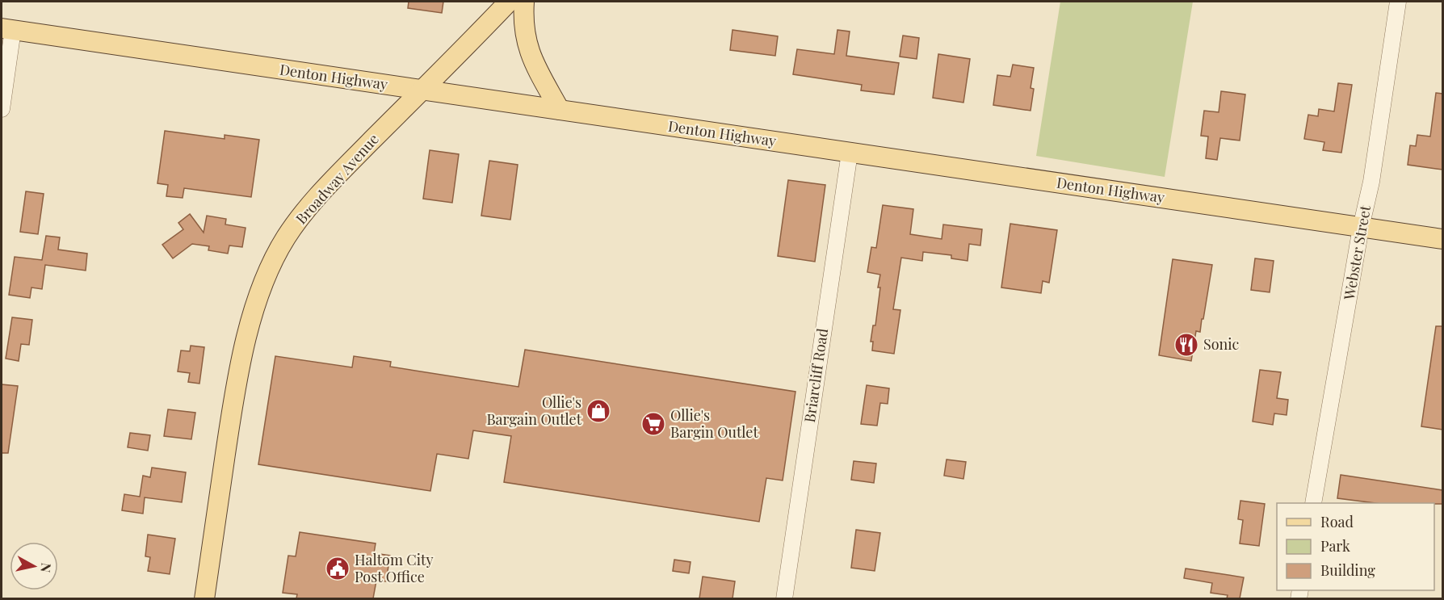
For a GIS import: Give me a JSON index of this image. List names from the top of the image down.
{
  "streets": {
    "main road": ["Denton Highway", "Broadway Avenue"],
    "street": ["Webster Street", "Briarcliff Road"]
  },
  "crossings": [
    ["Denton Highway", "Broadway Avenue"],
    ["Denton Highway", "Webster Street"],
    ["Denton Highway", "Briarcliff Road"]
  ],
  "places": {
    "restaurant": ["Sonic"],
    "shop": ["Ollie's Bargain Outlet"],
    "supermarket": ["Ollie's Bargin Outlet"],
    "public building": ["Haltom City Post Office"]
  },
  "legend": ["Road", "Park", "Building"],
  "north": "right"
}
